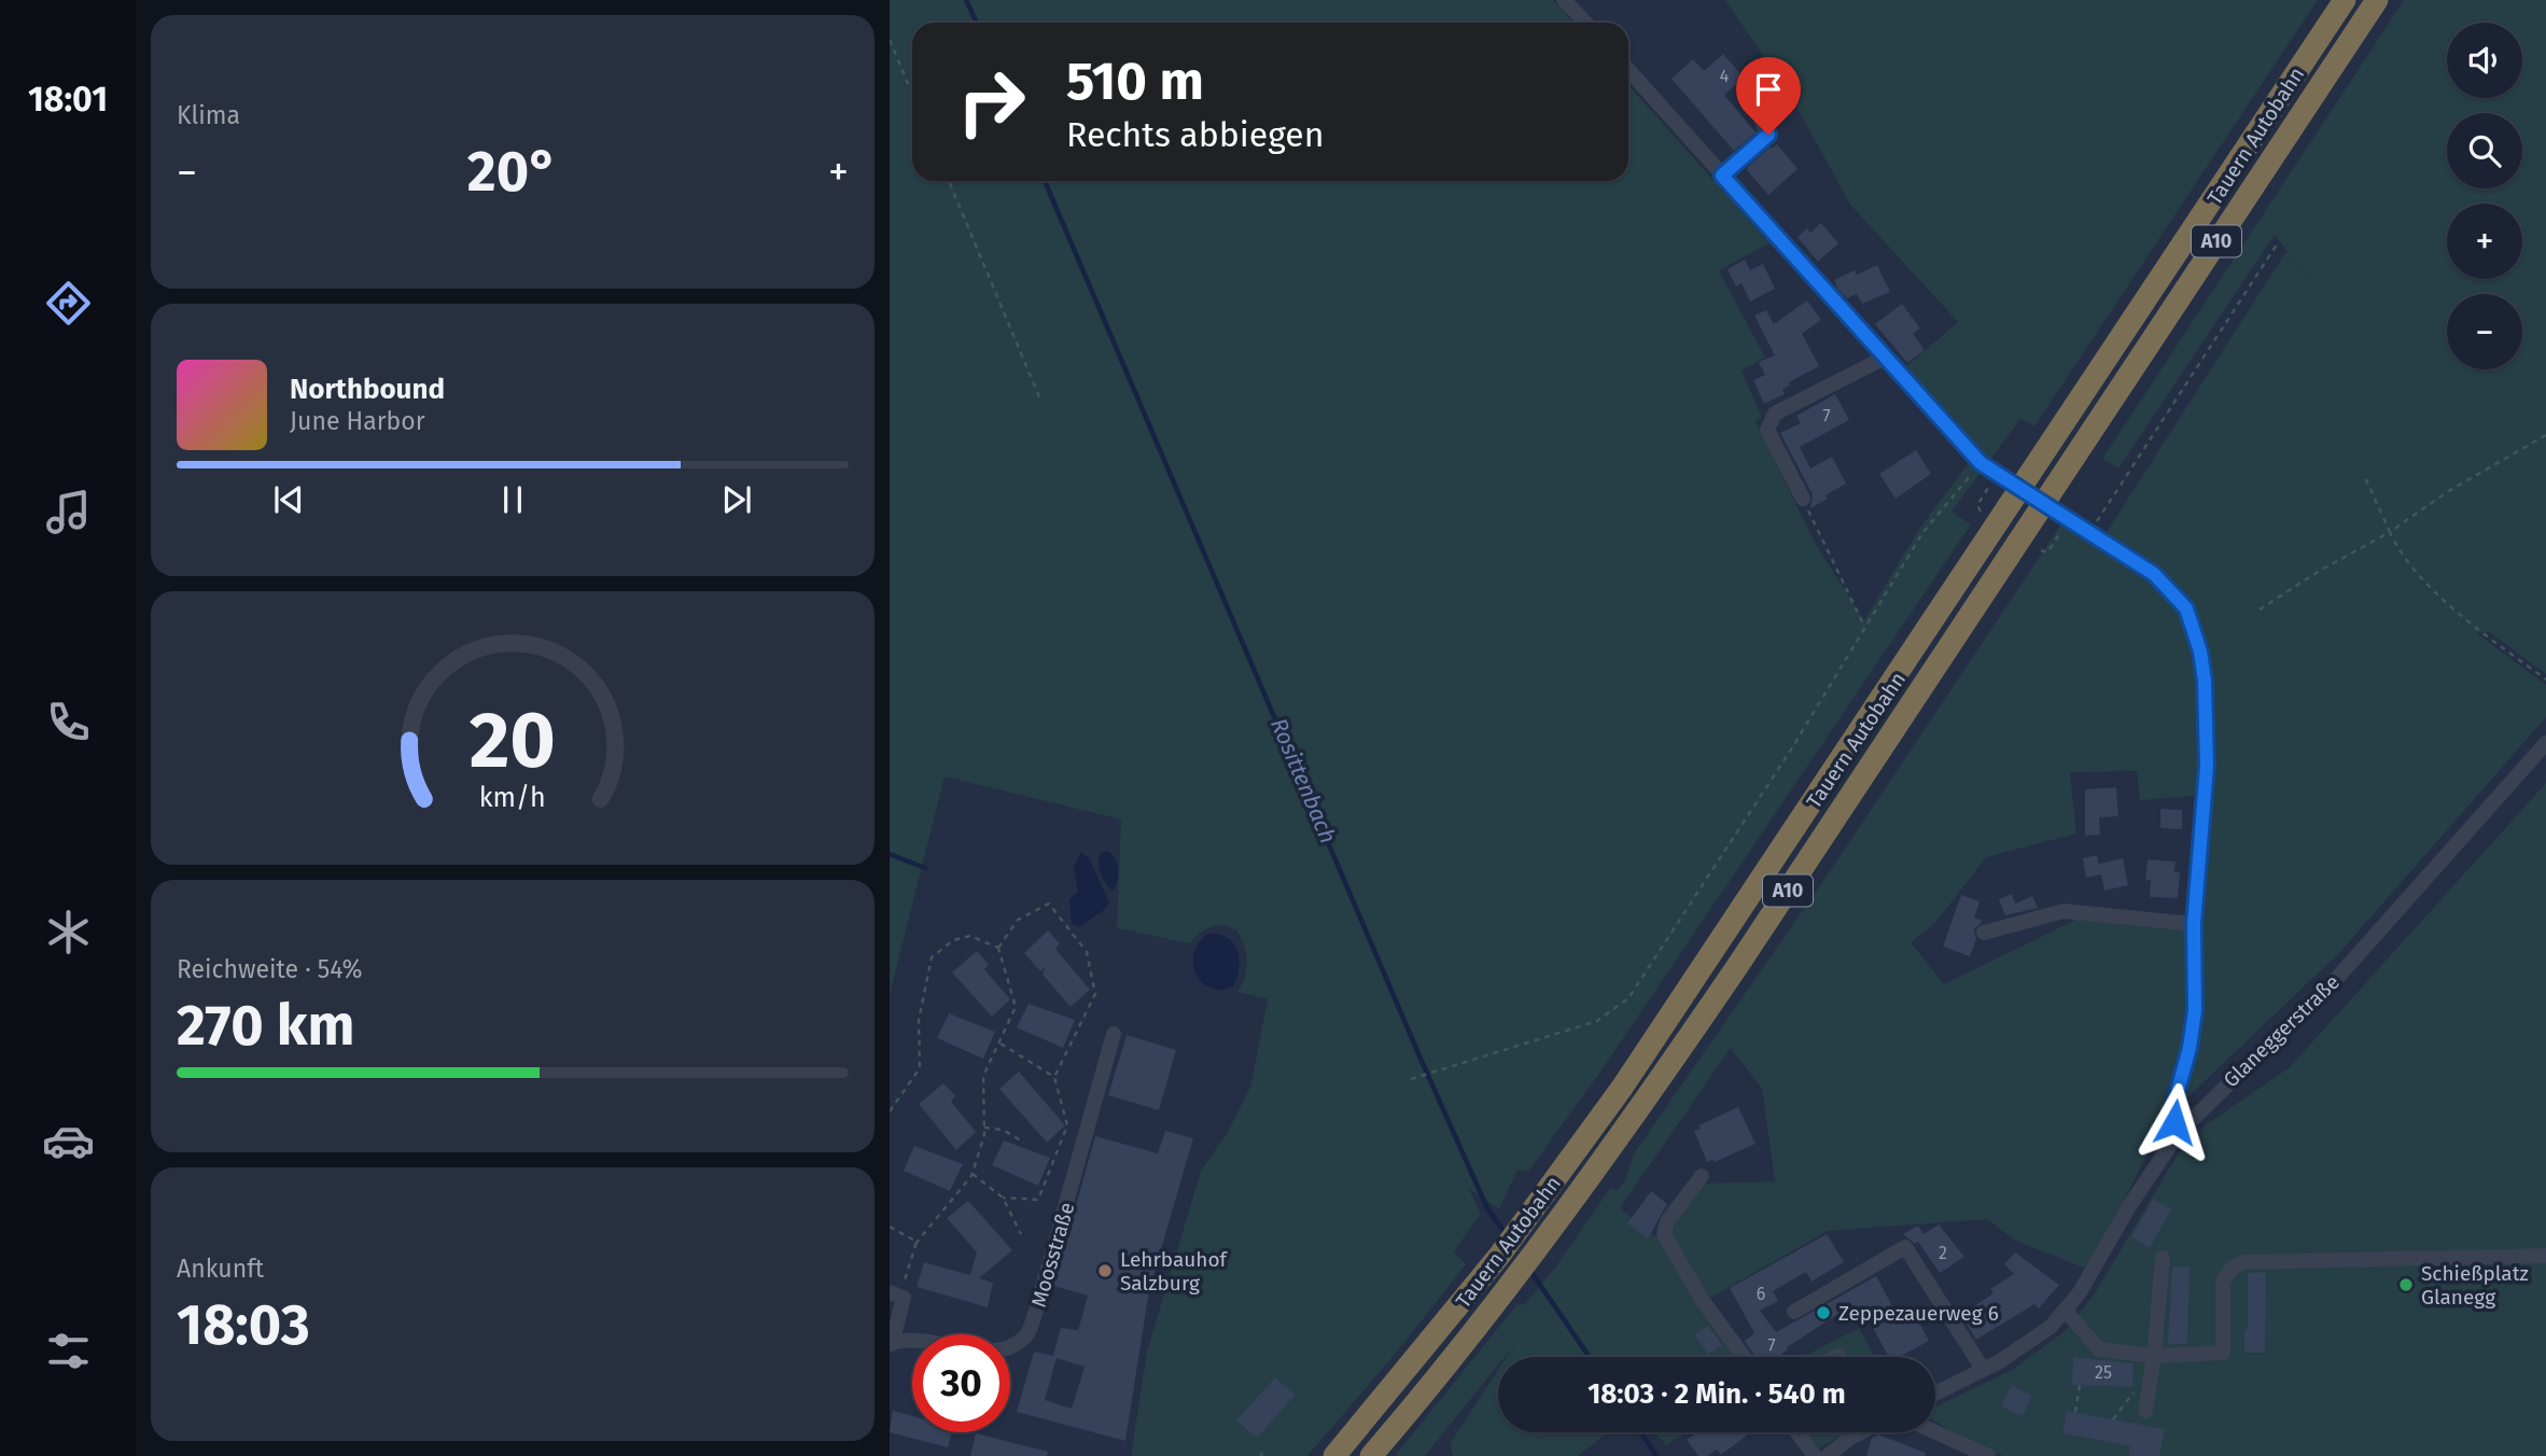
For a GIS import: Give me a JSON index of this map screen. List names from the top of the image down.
{
  "streets": {
    "highway": ["Tauern Autobahn", "A10"],
    "street": ["Glaneggerstraße", "Moosstraße"]
  },
  "water": ["Rosittenbach"],
  "places": ["Lehrbauhof Salzburg", "Schießplatz Glanegg", "Zeppezauerweg 6"],
  "house_numbers": [
    "4",
    "7",
    "2",
    "6",
    "7",
    "25"
  ],
  "page": {
    "tabs": "18:01",
    "tile": [
      "Klima",
      ["Reichweite · 54%", "270 km"],
      ["Ankunft", "18:03"]
    ],
    "map_buttons": ["+", "−"],
    "turn": ["510 m", "Rechts abbiegen"],
    "heat": ["−", "20°", "+"],
    "song": ["Northbound", "June Harbor"],
    "limit": "30",
    "trip": "18:03 · 2 Min. · 540 m",
    "gauge": ["20", "km/h"]
  }
}
